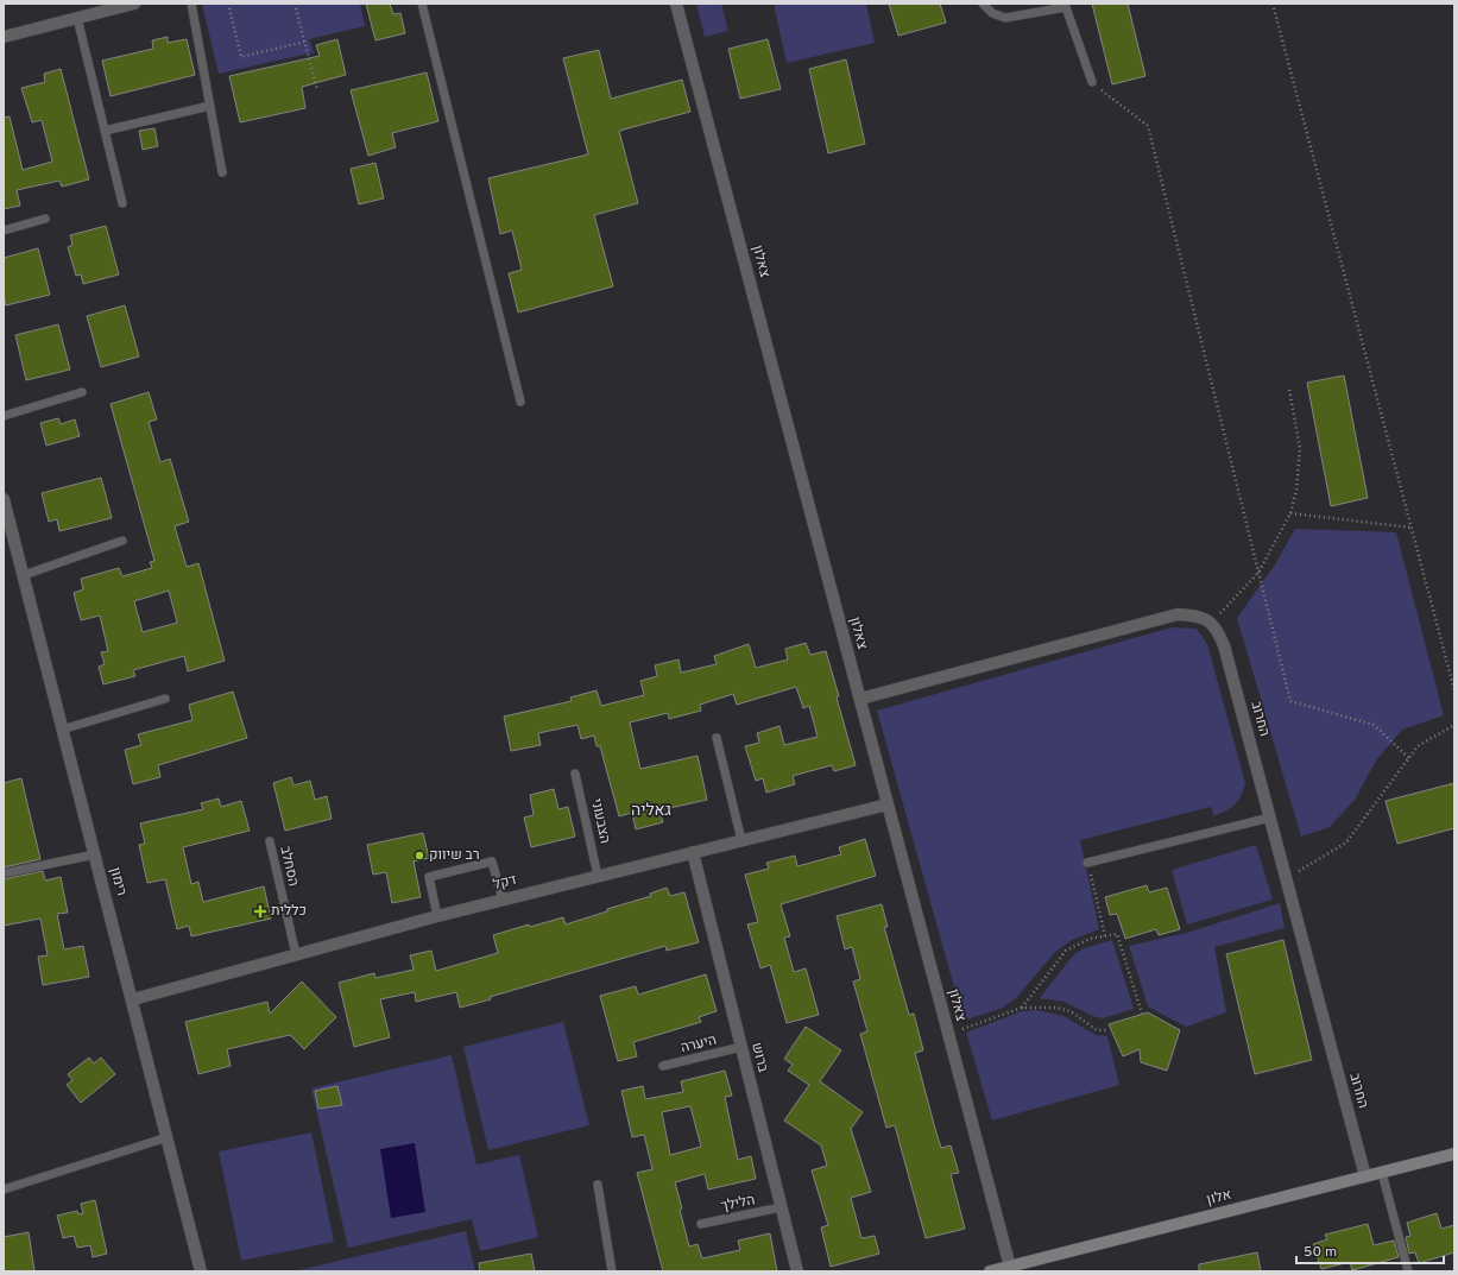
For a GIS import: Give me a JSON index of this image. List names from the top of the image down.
{
  "streets": {
    "street": [
      "צאלון",
      "החרוב",
      "רימון",
      "דקל",
      "ברוש",
      "אלון"
    ],
    "lane": [
      "הצבעוני",
      "הסחלב",
      "היערה",
      "הלילך"
    ]
  },
  "crossings": [
    ["צאלון", "דקל"],
    ["צאלון", "אלון"],
    ["החרוב", "אלון"],
    ["הצבעוני", "דקל"],
    ["הסחלב", "דקל"],
    ["רימון", "דקל"],
    ["דקל", "ברוש"],
    ["היערה", "ברוש"],
    ["ברוש", "הלילך"]
  ],
  "districts": ["גאליה"],
  "places": {
    "other": ["רב שיווק"],
    "health": ["כללית"]
  },
  "scale_bar": "50 m"
}
